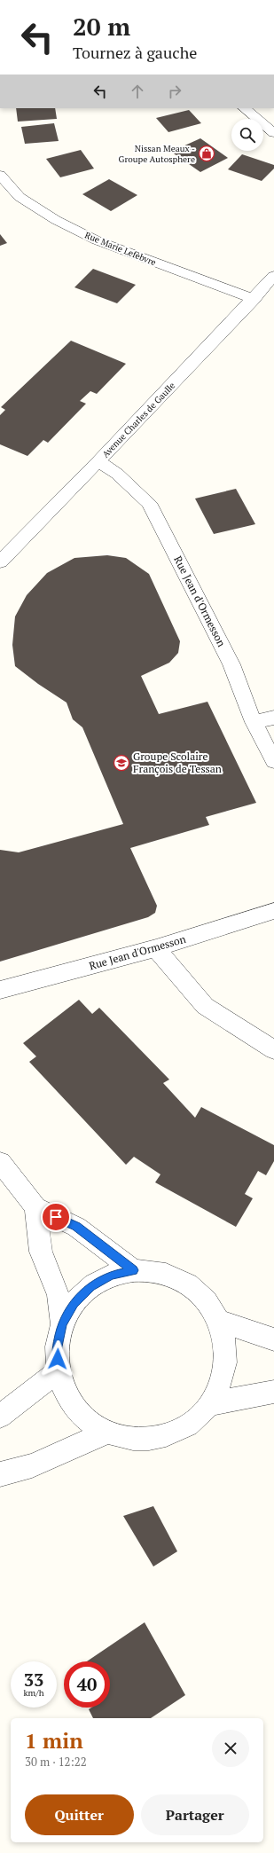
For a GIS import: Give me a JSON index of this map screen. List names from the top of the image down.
{
  "streets": {
    "street": ["Rue Marie Lefèbvre", "Avenue Charles de Gaulle", "Rue Jean d'Ormesson"]
  },
  "crossings": [
    ["Rue Marie Lefèbvre", "Avenue Charles de Gaulle"],
    ["Avenue Charles de Gaulle", "Rue Jean d'Ormesson"]
  ],
  "places": {
    "shop": ["Nissan Meaux - Groupe Autosphere"],
    "school or university": ["Groupe Scolaire François de Tessan"]
  },
  "page": {
    "turn": ["20 m", "Tournez à gauche"],
    "speed": "33 km/h",
    "limit": "40",
    "heading": ["1 min", "30 m · 12:22"],
    "buttons": ["Quitter", "Partager"]
  }
}
